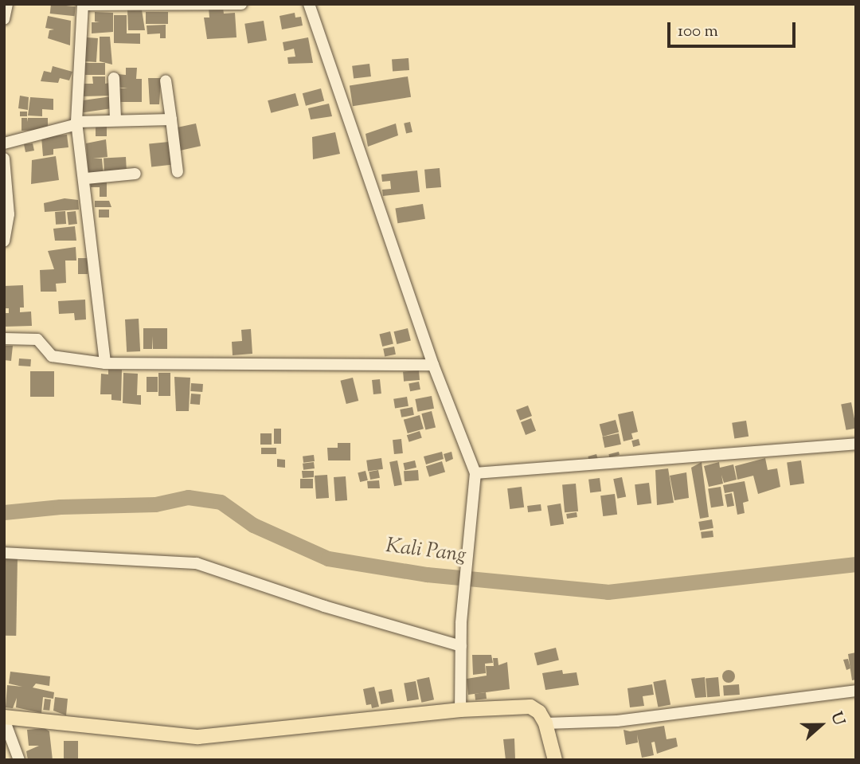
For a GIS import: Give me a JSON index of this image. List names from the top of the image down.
{
  "water": ["Kali Pang"],
  "scale_bar": "100 m",
  "north": "right"
}
